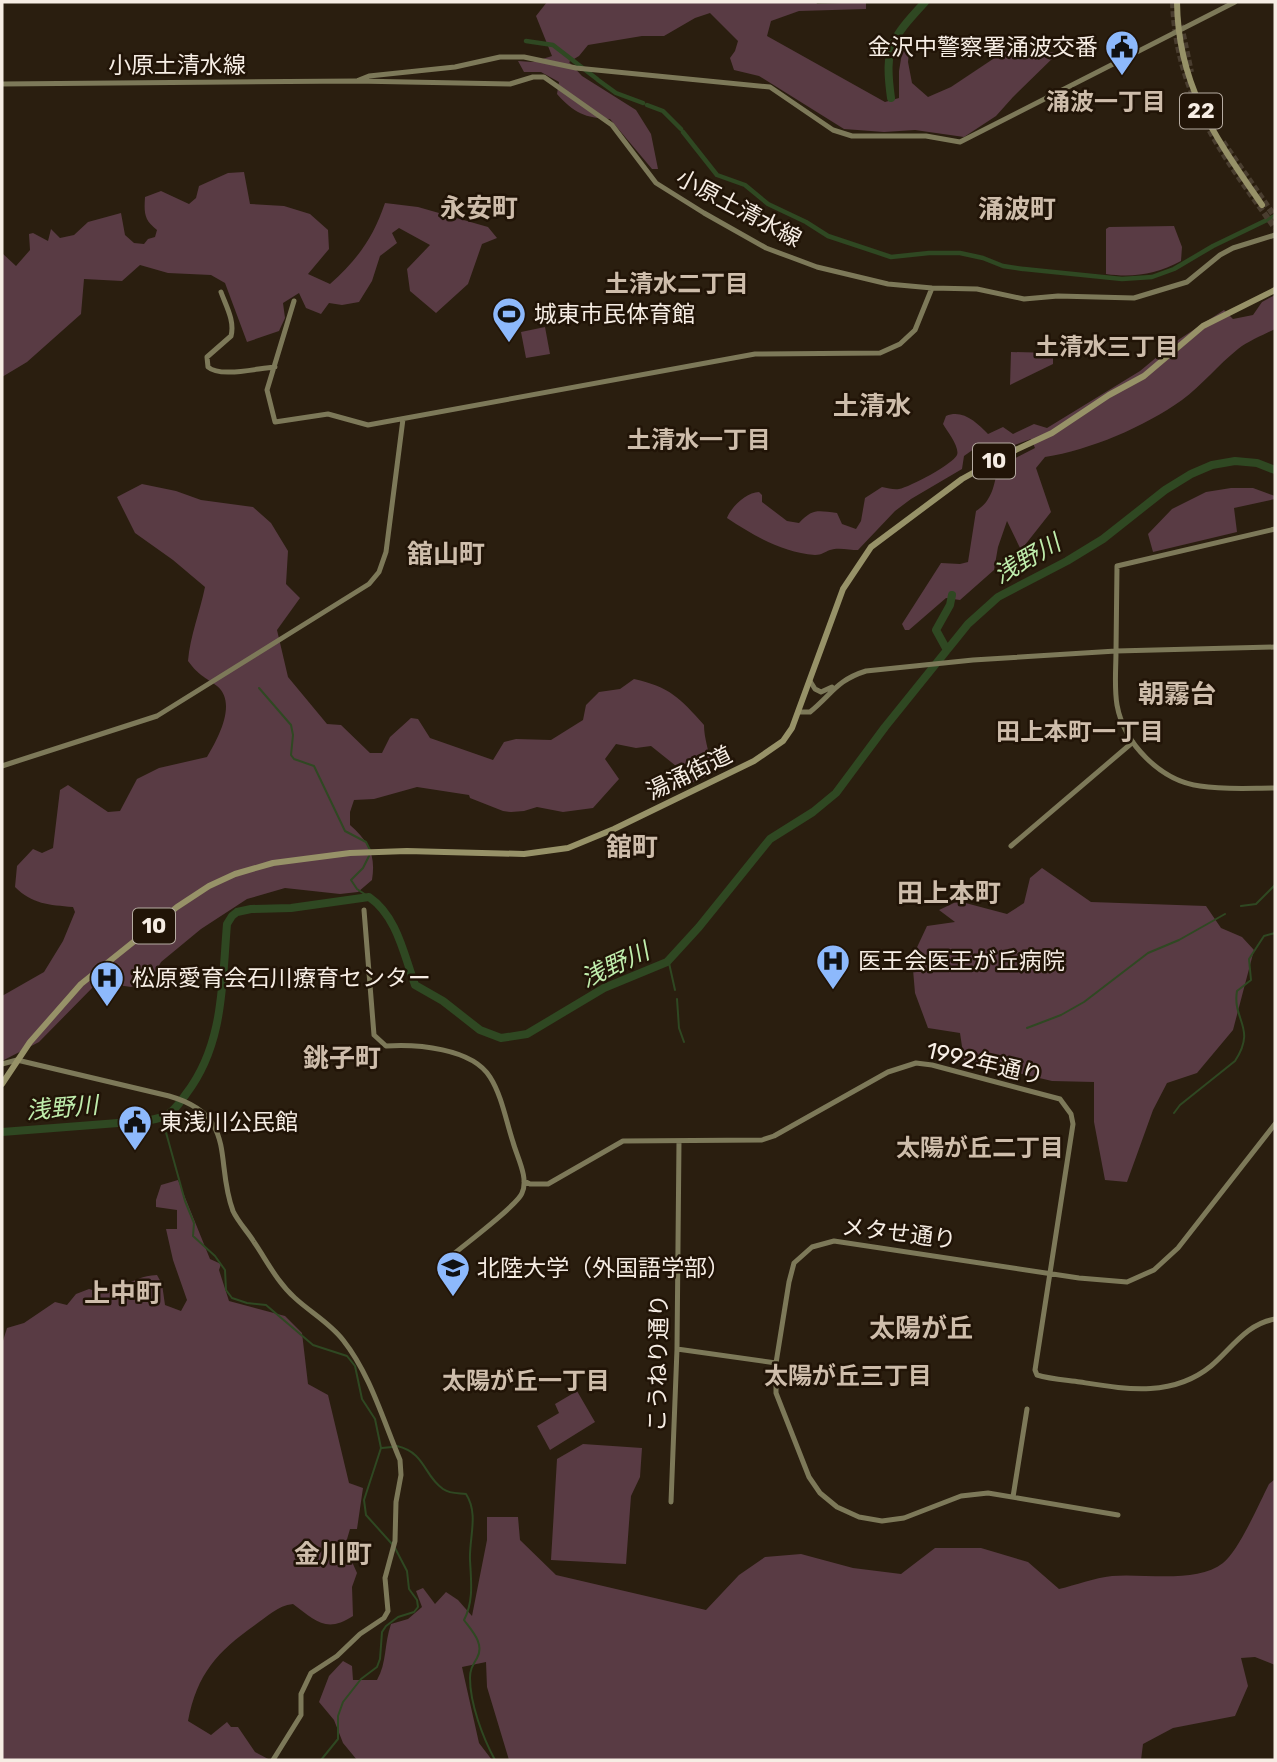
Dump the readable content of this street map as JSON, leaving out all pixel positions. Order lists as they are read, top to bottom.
{
  "streets": {
    "main road": ["22", "10", "湯涌街道"],
    "street": [
      "小原土清水線",
      "1992年通り",
      "メタせ通り",
      "こうねり通り"
    ]
  },
  "crossings": [
    ["1992年通り", "メタせ通り"],
    ["1992年通り", "こうねり通り"]
  ],
  "districts": [
    "涌波一丁目",
    "永安町",
    "涌波町",
    "土清水二丁目",
    "土清水三丁目",
    "土清水",
    "土清水一丁目",
    "舘山町",
    "朝霧台",
    "田上本町一丁目",
    "舘町",
    "田上本町",
    "銚子町",
    "太陽が丘二丁目",
    "上中町",
    "太陽が丘",
    "太陽が丘三丁目",
    "太陽が丘一丁目",
    "金川町"
  ],
  "water": ["浅野川"],
  "places": {
    "public building": ["金沢中警察署涌波交番", "東浅川公民館"],
    "sports": ["城東市民体育館"],
    "hospital": ["医王会医王が丘病院", "松原愛育会石川療育センター"],
    "school or university": ["北陸大学（外国語学部）"]
  }
}
